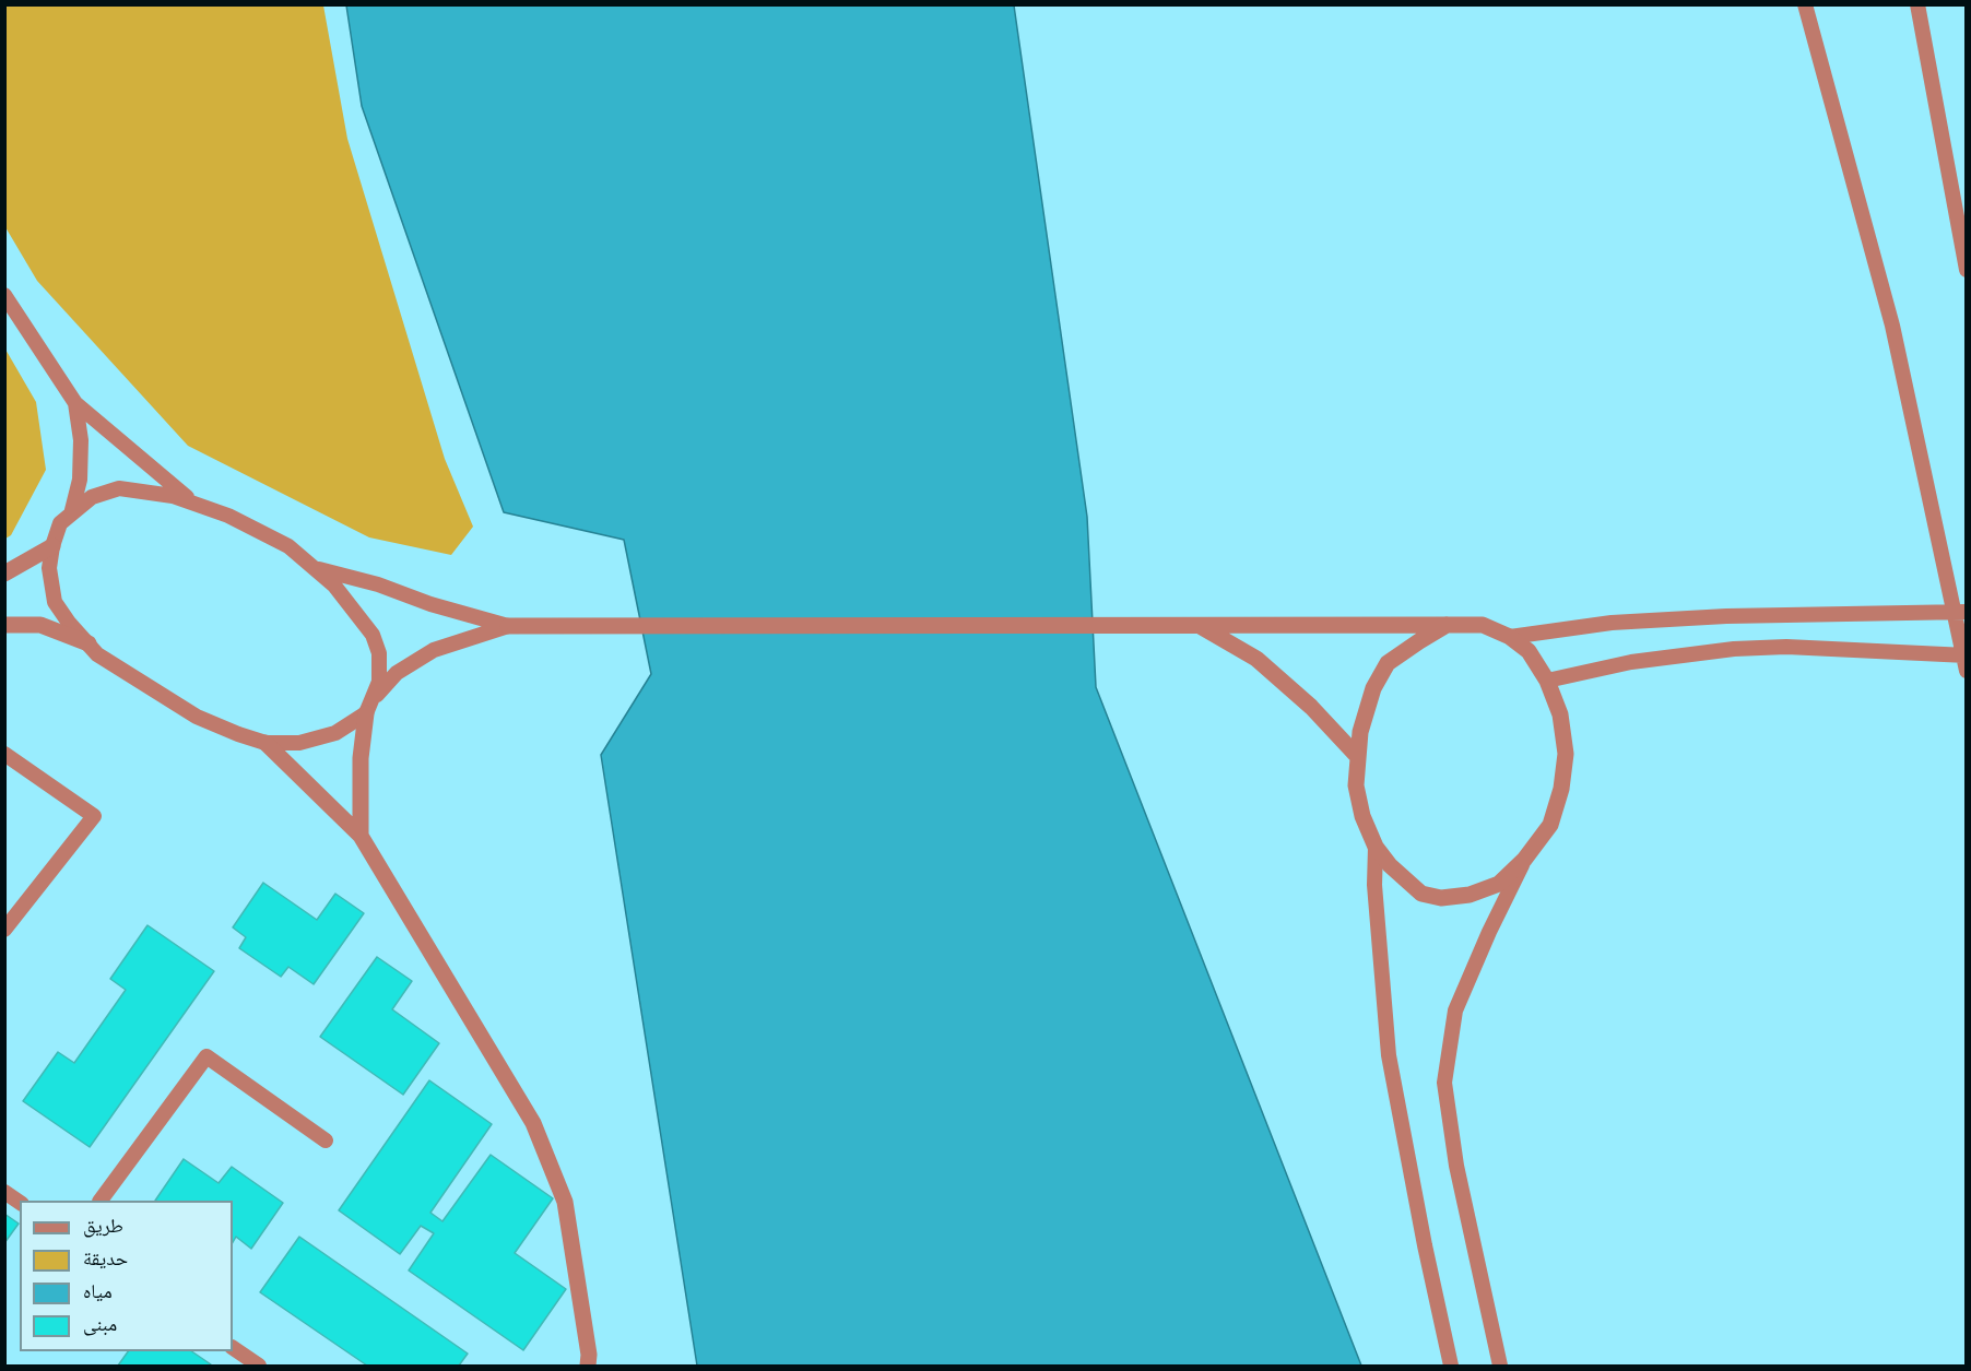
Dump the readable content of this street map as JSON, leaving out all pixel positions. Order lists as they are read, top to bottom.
{
  "legend": [
    "طريق",
    "حديقة",
    "مياه",
    "مبنى"
  ]
}
